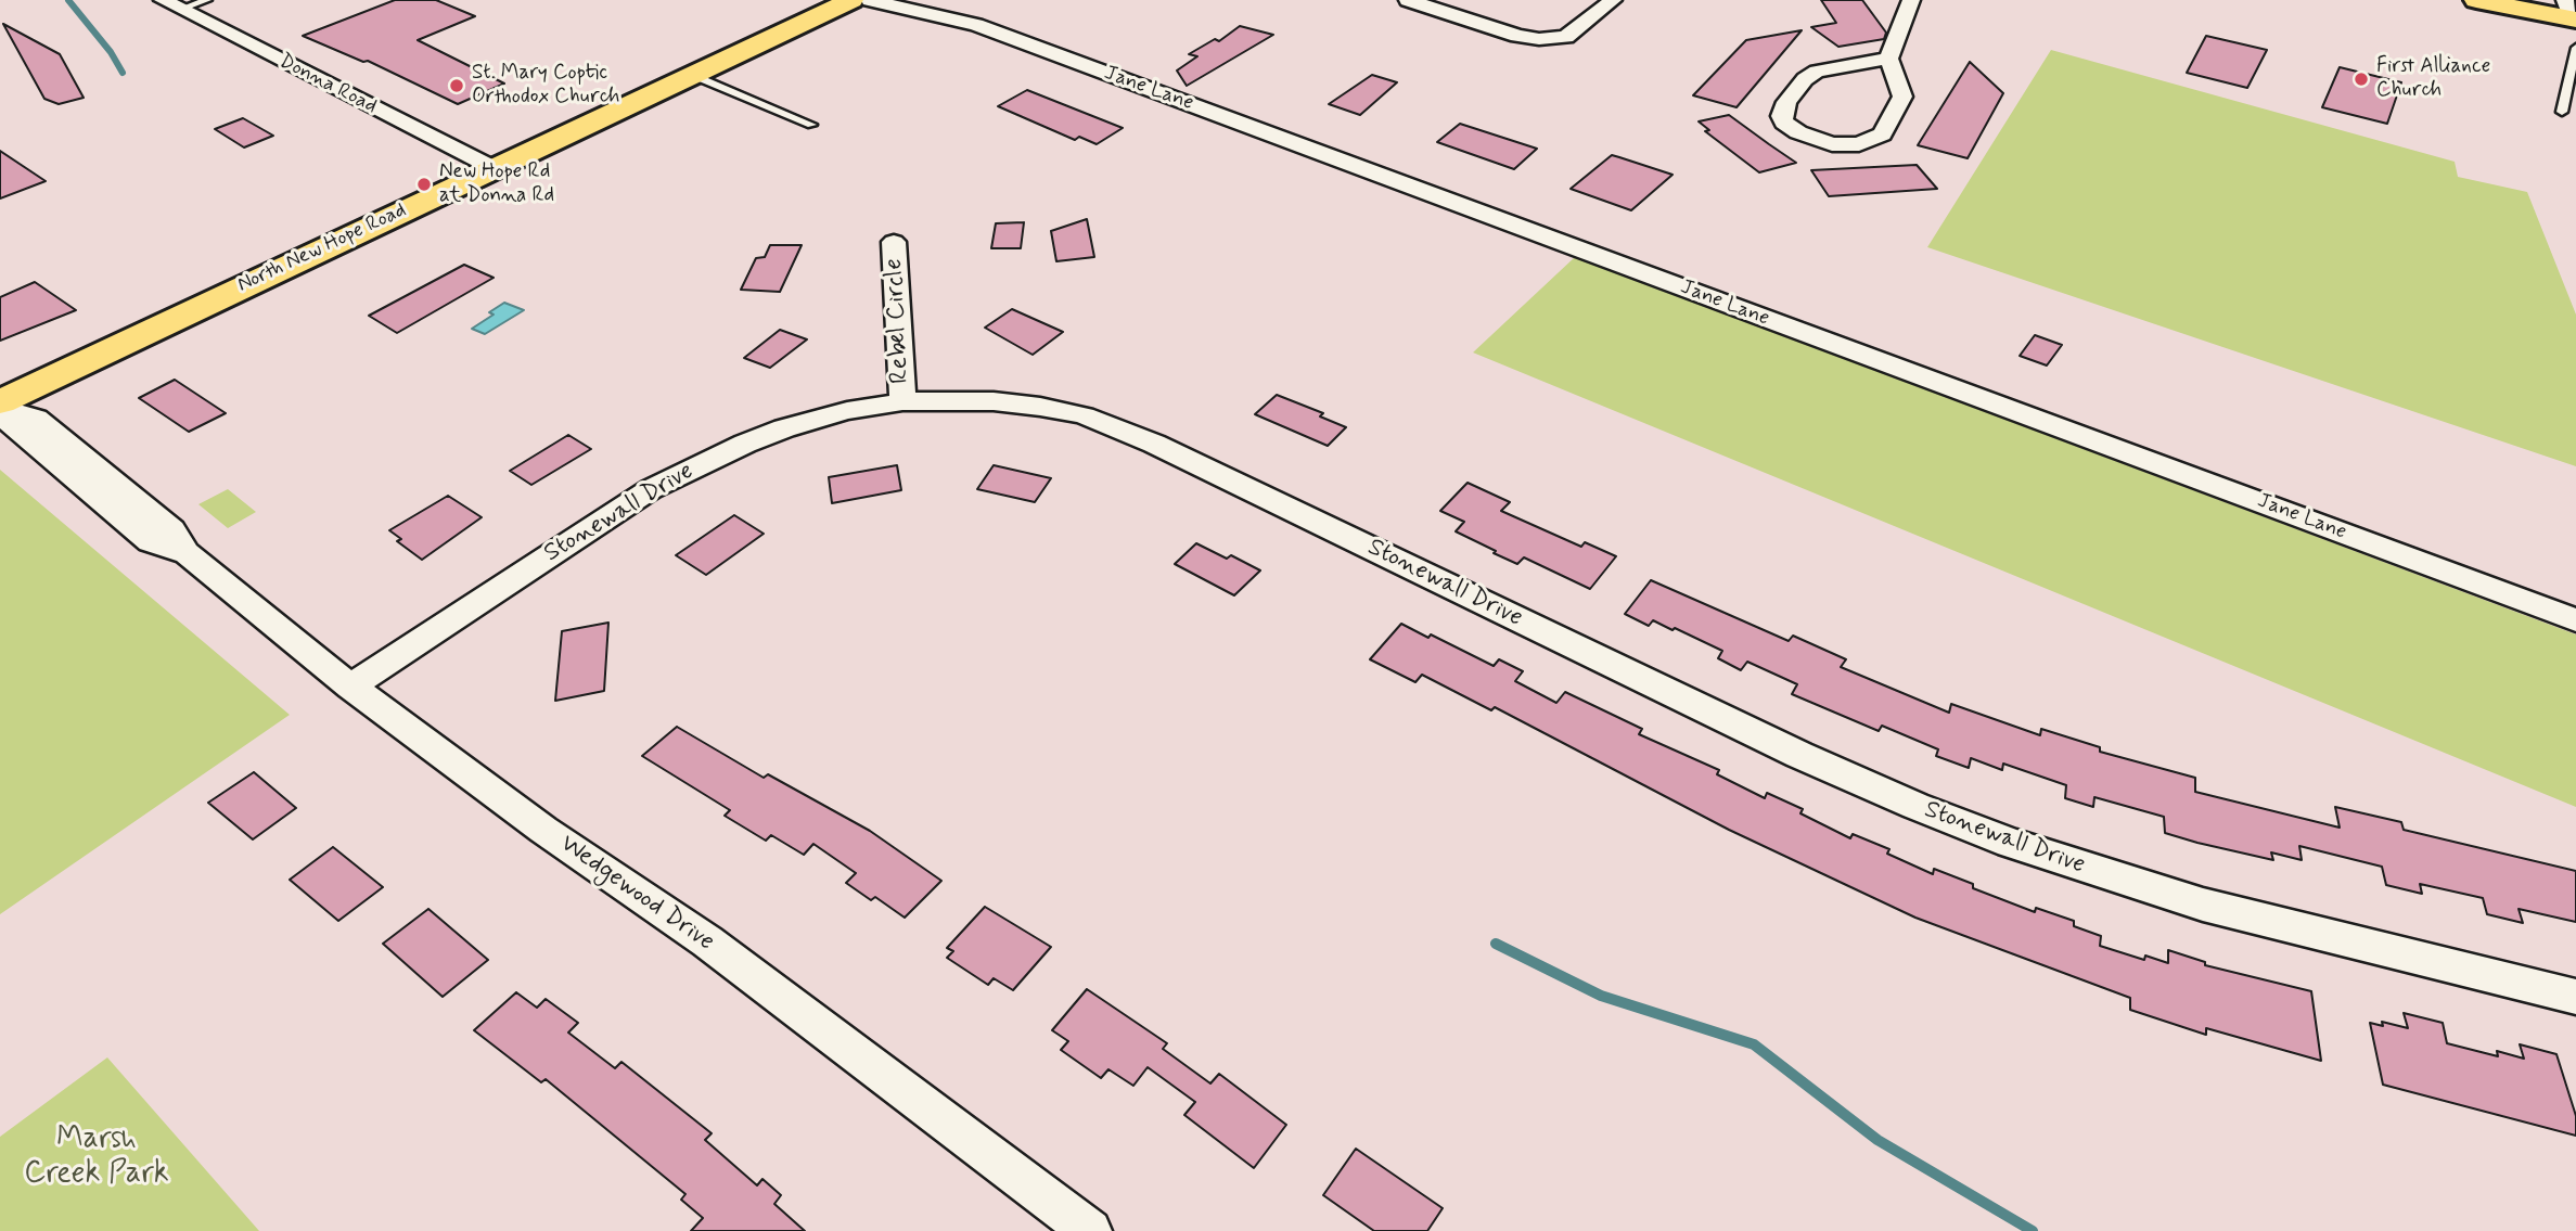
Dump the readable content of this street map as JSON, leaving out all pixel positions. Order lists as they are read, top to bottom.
{
  "streets": {
    "main road": ["North New Hope Road"],
    "street": [
      "Donna Road",
      "Jane Lane",
      "Rebel Circle",
      "Stonewall Drive",
      "Wedgewood Drive"
    ]
  },
  "crossings": [
    ["Donna Road", "North New Hope Road"],
    ["North New Hope Road", "Wedgewood Drive"],
    ["Rebel Circle", "Stonewall Drive"],
    ["Stonewall Drive", "Wedgewood Drive"]
  ],
  "parks": ["Marsh Creek Park"],
  "places": ["First Alliance Church", "St. Mary Coptic Orthodox Church", "New Hope Rd at Donna Rd"]
}
